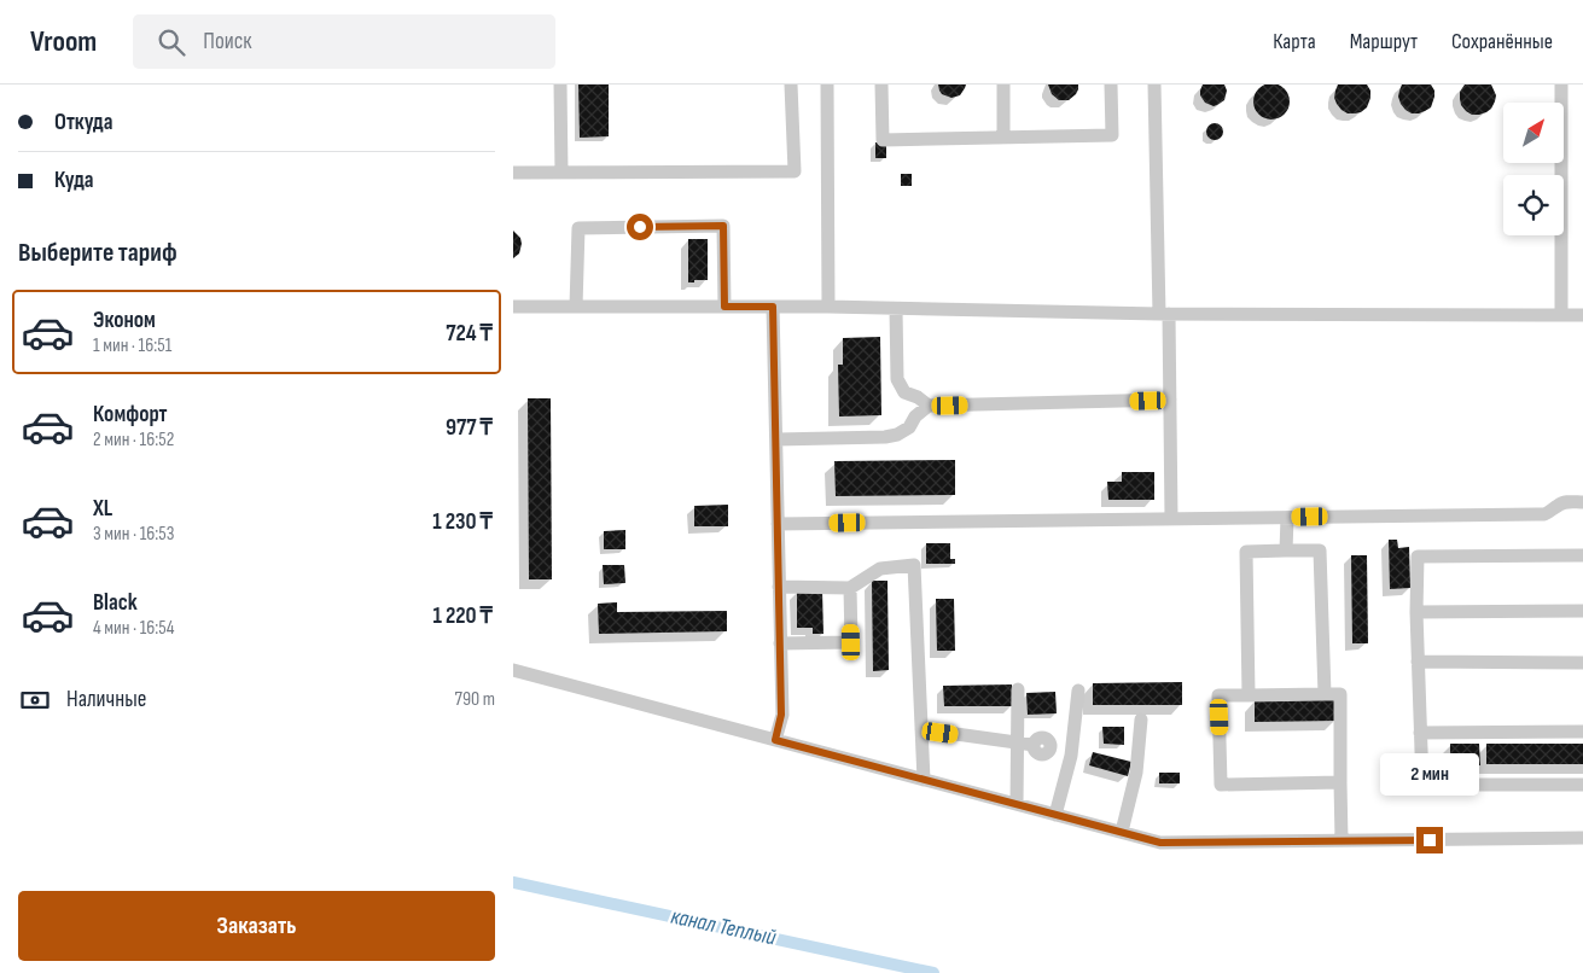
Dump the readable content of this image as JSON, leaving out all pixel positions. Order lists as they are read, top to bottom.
{
  "water": ["канал Теплый"],
  "north": "top right",
  "page": {
    "header": "Vroom",
    "search": "Поиск",
    "nav": ["Карта", "Маршрут", "Сохранённые"],
    "banner": ["Откуда", "Куда"],
    "heading": "Выберите тариф",
    "list": [
      {
        "name": "Эконом",
        "note": "1 мин · 16:51",
        "value": "724 ₸"
      },
      {
        "name": "Комфорт",
        "note": "2 мин · 16:52",
        "value": "977 ₸"
      },
      {
        "name": "XL",
        "note": "3 мин · 16:53",
        "value": "1 230 ₸"
      },
      {
        "name": "Black",
        "note": "4 мин · 16:54",
        "value": "1 220 ₸"
      }
    ],
    "pay": ["Наличные", "790 m"],
    "bubble": "2 мин",
    "buttons": "Заказать"
  }
}
